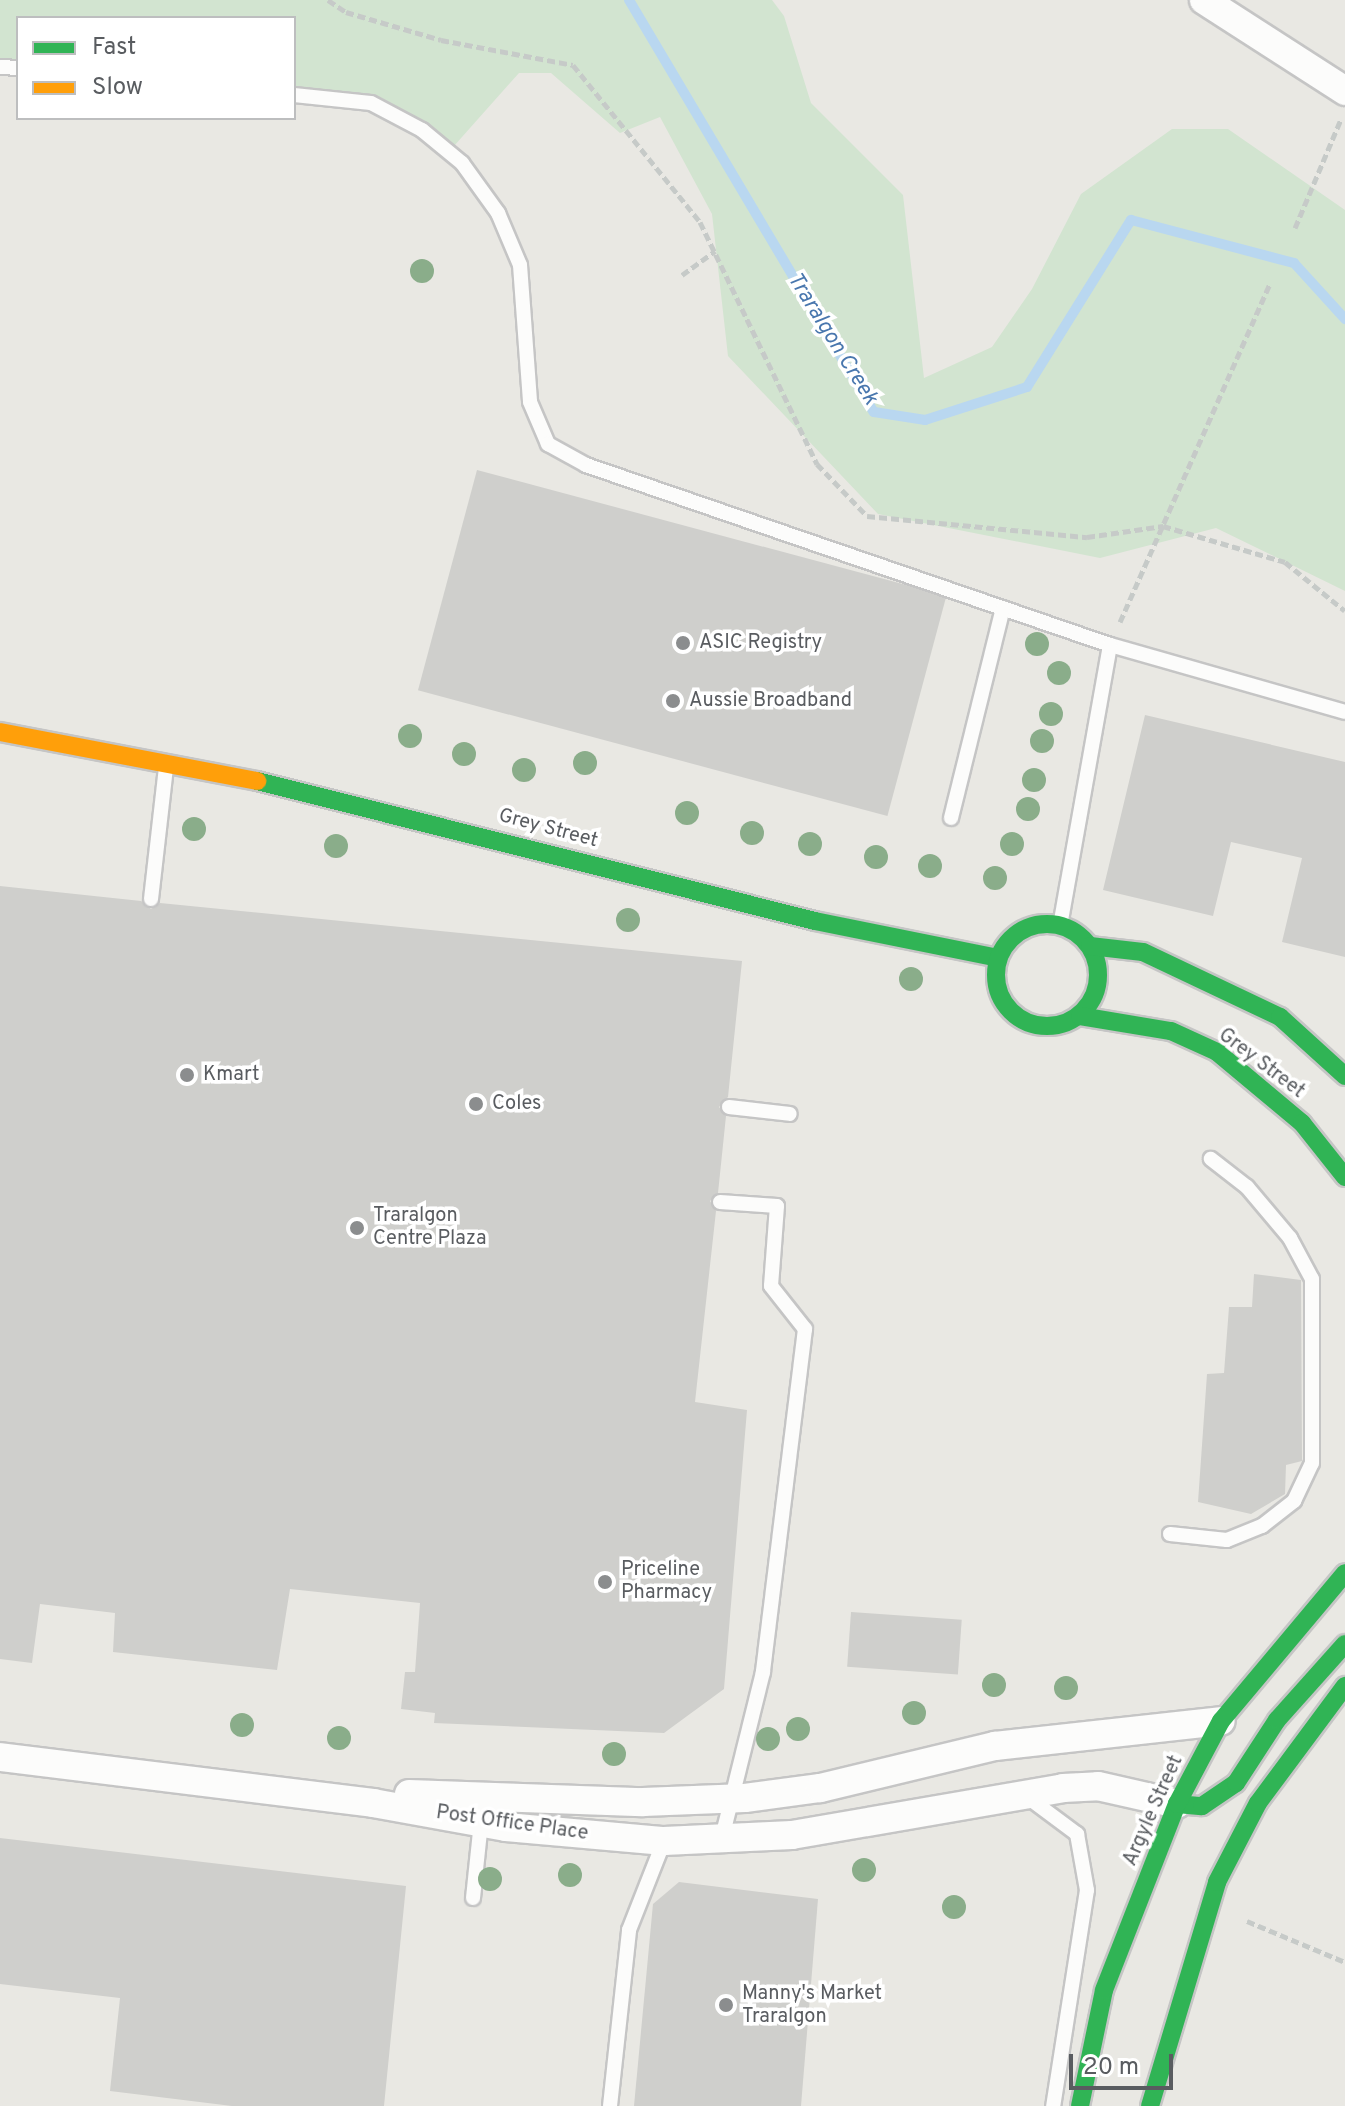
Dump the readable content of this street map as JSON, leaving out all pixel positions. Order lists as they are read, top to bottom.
{
  "streets": {
    "main road": ["Grey Street", "Argyle Street"],
    "street": ["Post Office Place"]
  },
  "crossings": [
    ["Argyle Street", "Post Office Place"]
  ],
  "water": ["Traralgon Creek"],
  "places": [
    "ASIC Registry",
    "Aussie Broadband",
    "Kmart",
    "Coles",
    "Traralgon Centre Plaza",
    "Priceline Pharmacy",
    "Manny's Market Traralgon"
  ],
  "legend": ["Fast", "Slow"],
  "scale_bar": "20 m"
}
